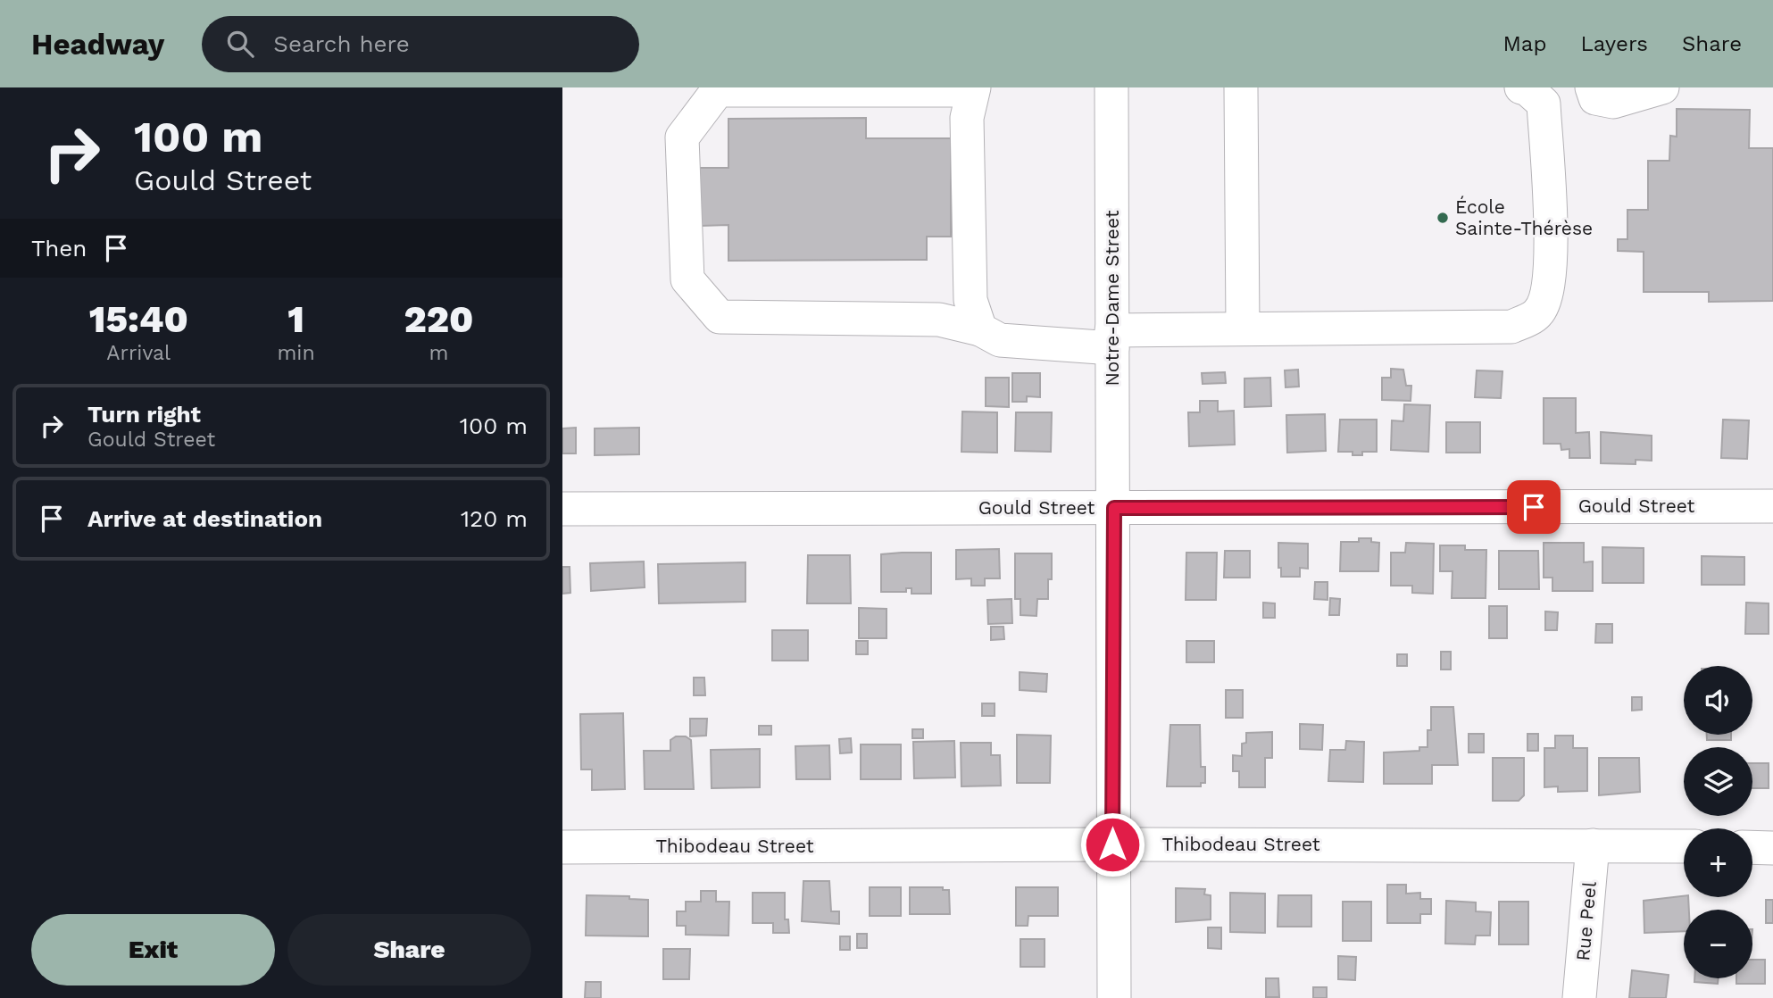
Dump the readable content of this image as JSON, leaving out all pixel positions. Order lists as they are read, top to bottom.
{
  "streets": {
    "street": [
      "Notre-Dame Street",
      "Gould Street",
      "Thibodeau Street",
      "Rue Peel"
    ]
  },
  "crossings": [
    ["Notre-Dame Street", "Gould Street"],
    ["Notre-Dame Street", "Thibodeau Street"],
    ["Thibodeau Street", "Rue Peel"]
  ],
  "places": ["École Sainte-Thérèse"],
  "page": {
    "header": "Headway",
    "search": "Search here",
    "nav": ["Map", "Layers", "Share"],
    "turn": ["100 m", "Gould Street"],
    "then": "Then",
    "eta": [
      "15:40",
      "Arrival",
      "1",
      "min",
      "220",
      "m"
    ],
    "list": [
      {
        "name": "Turn right",
        "note": "Gould Street",
        "value": "100 m"
      },
      {
        "name": "Arrive at destination",
        "value": "120 m"
      }
    ],
    "map_buttons": ["+", "−"],
    "buttons": ["Exit", "Share"]
  }
}
